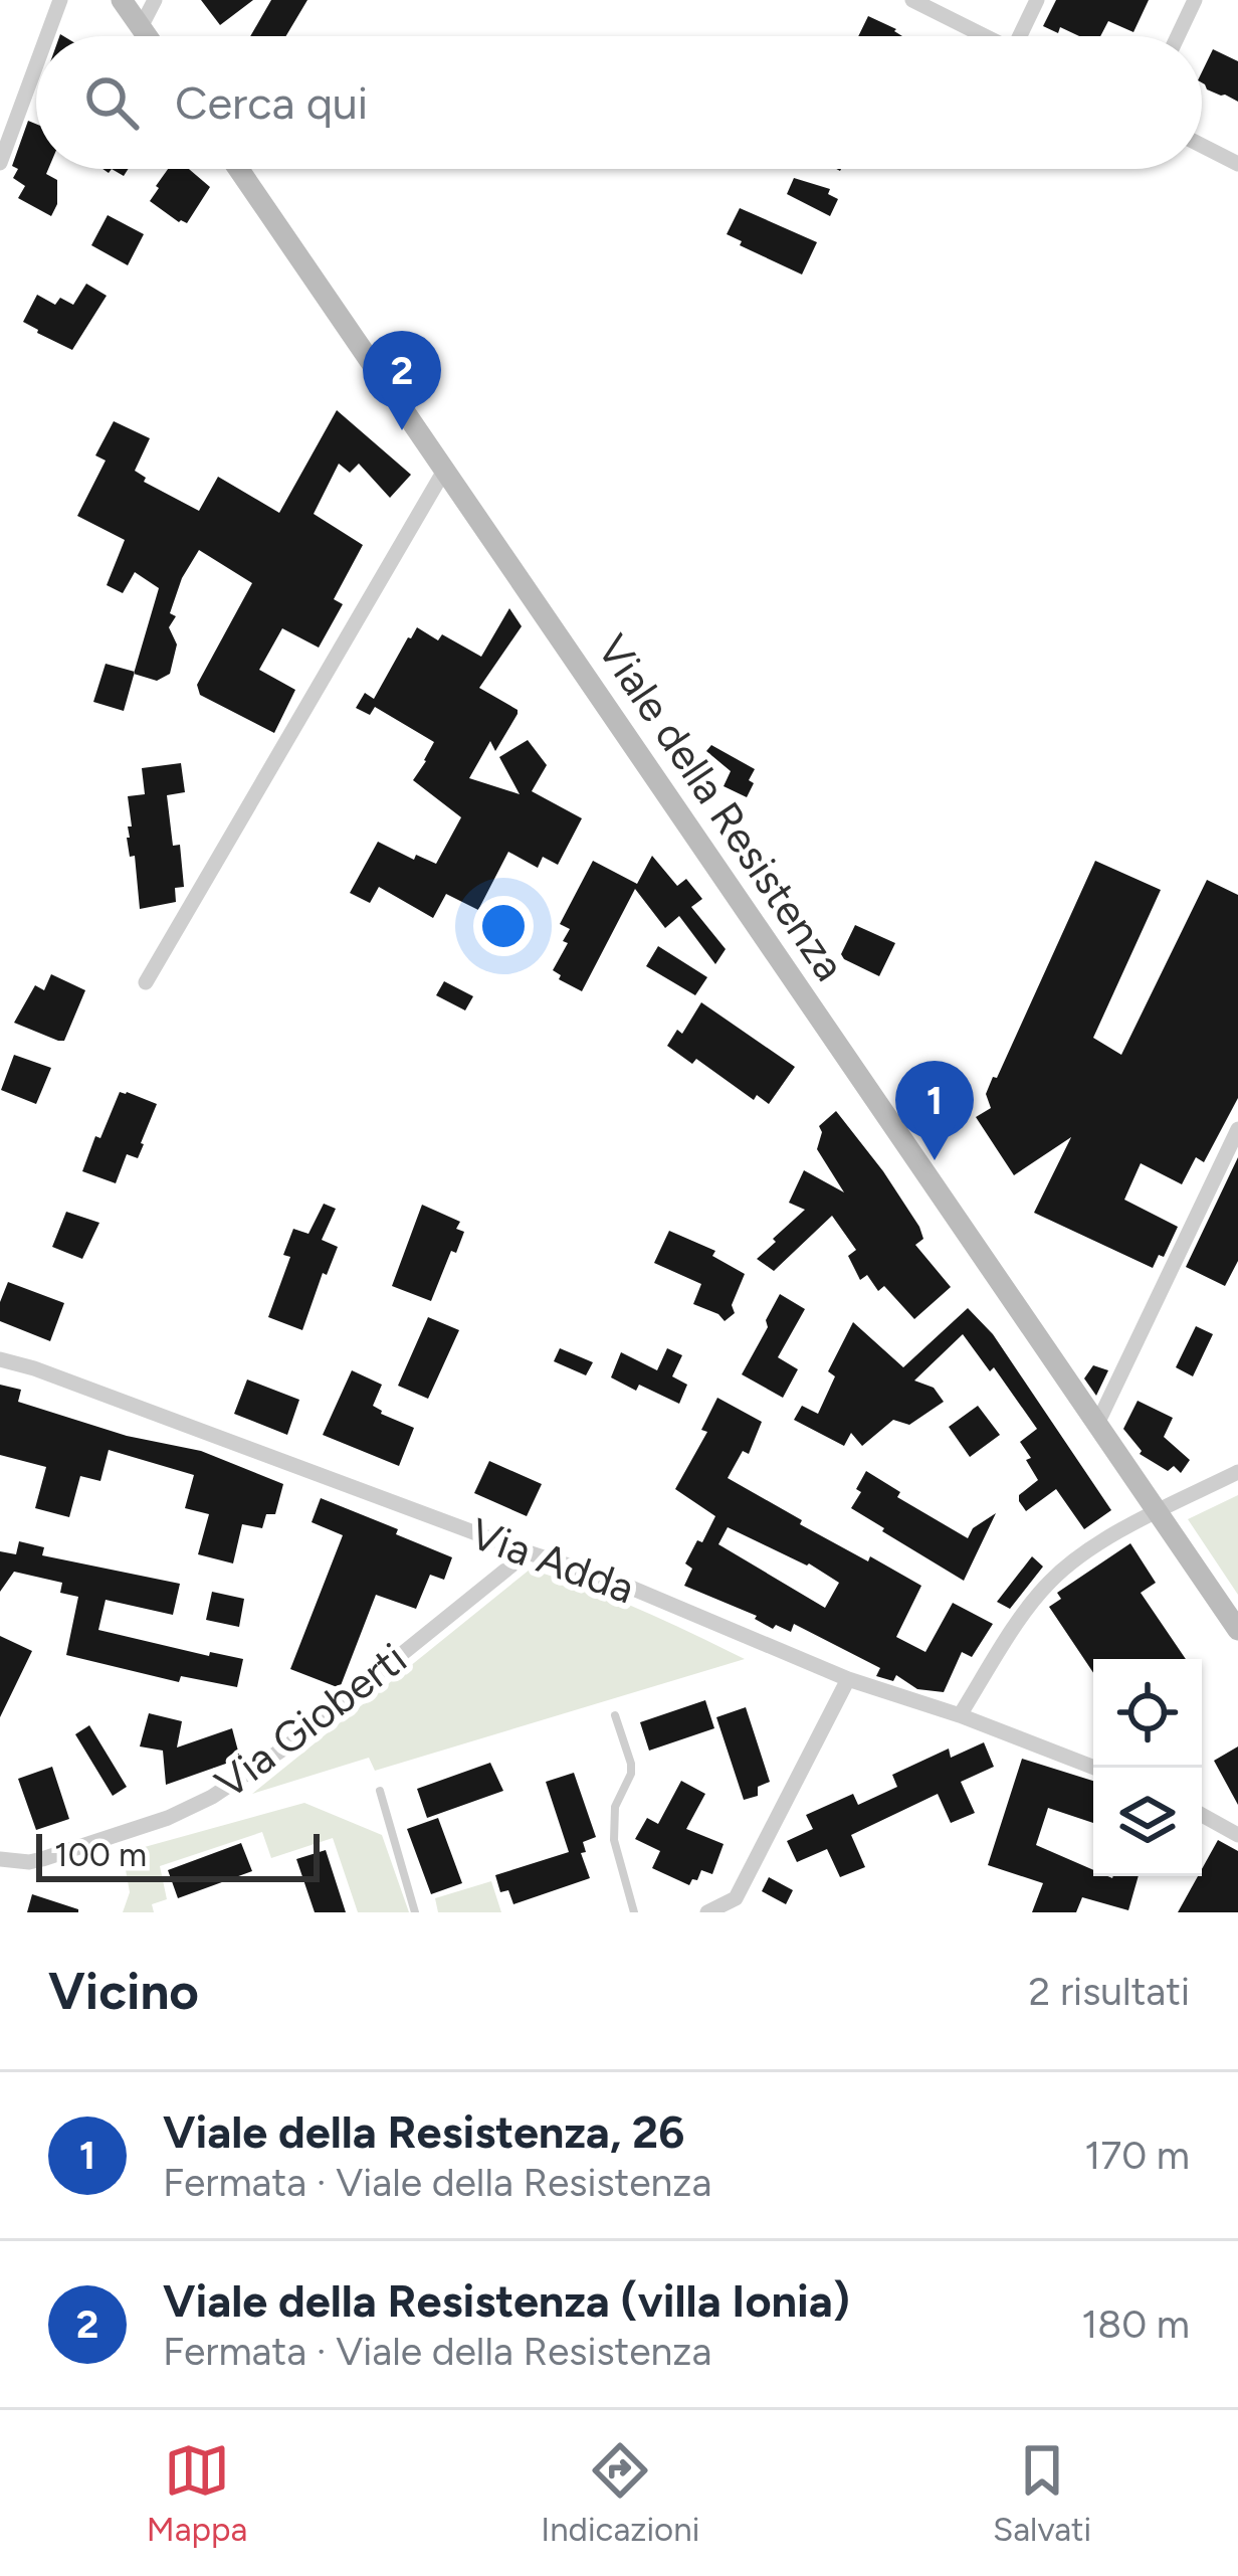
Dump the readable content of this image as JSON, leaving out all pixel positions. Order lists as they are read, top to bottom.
{
  "streets": {
    "main road": ["Viale della Resistenza"],
    "street": ["Via Adda", "Via Gioberti"]
  },
  "crossings": [
    ["Via Adda", "Via Gioberti"]
  ],
  "scale_bar": "100 m",
  "page": {
    "search": "Cerca qui",
    "pins": ["2", "1"],
    "scale": "100 m",
    "heading": ["Vicino", "2 risultati"],
    "list": [
      {
        "mark": "1",
        "name": "Viale della Resistenza, 26",
        "note": "Fermata · Viale della Resistenza",
        "value": "170 m"
      },
      {
        "mark": "2",
        "name": "Viale della Resistenza (villa Ionia)",
        "note": "Fermata · Viale della Resistenza",
        "value": "180 m"
      }
    ],
    "nav": ["Mappa", "Indicazioni", "Salvati"]
  }
}
